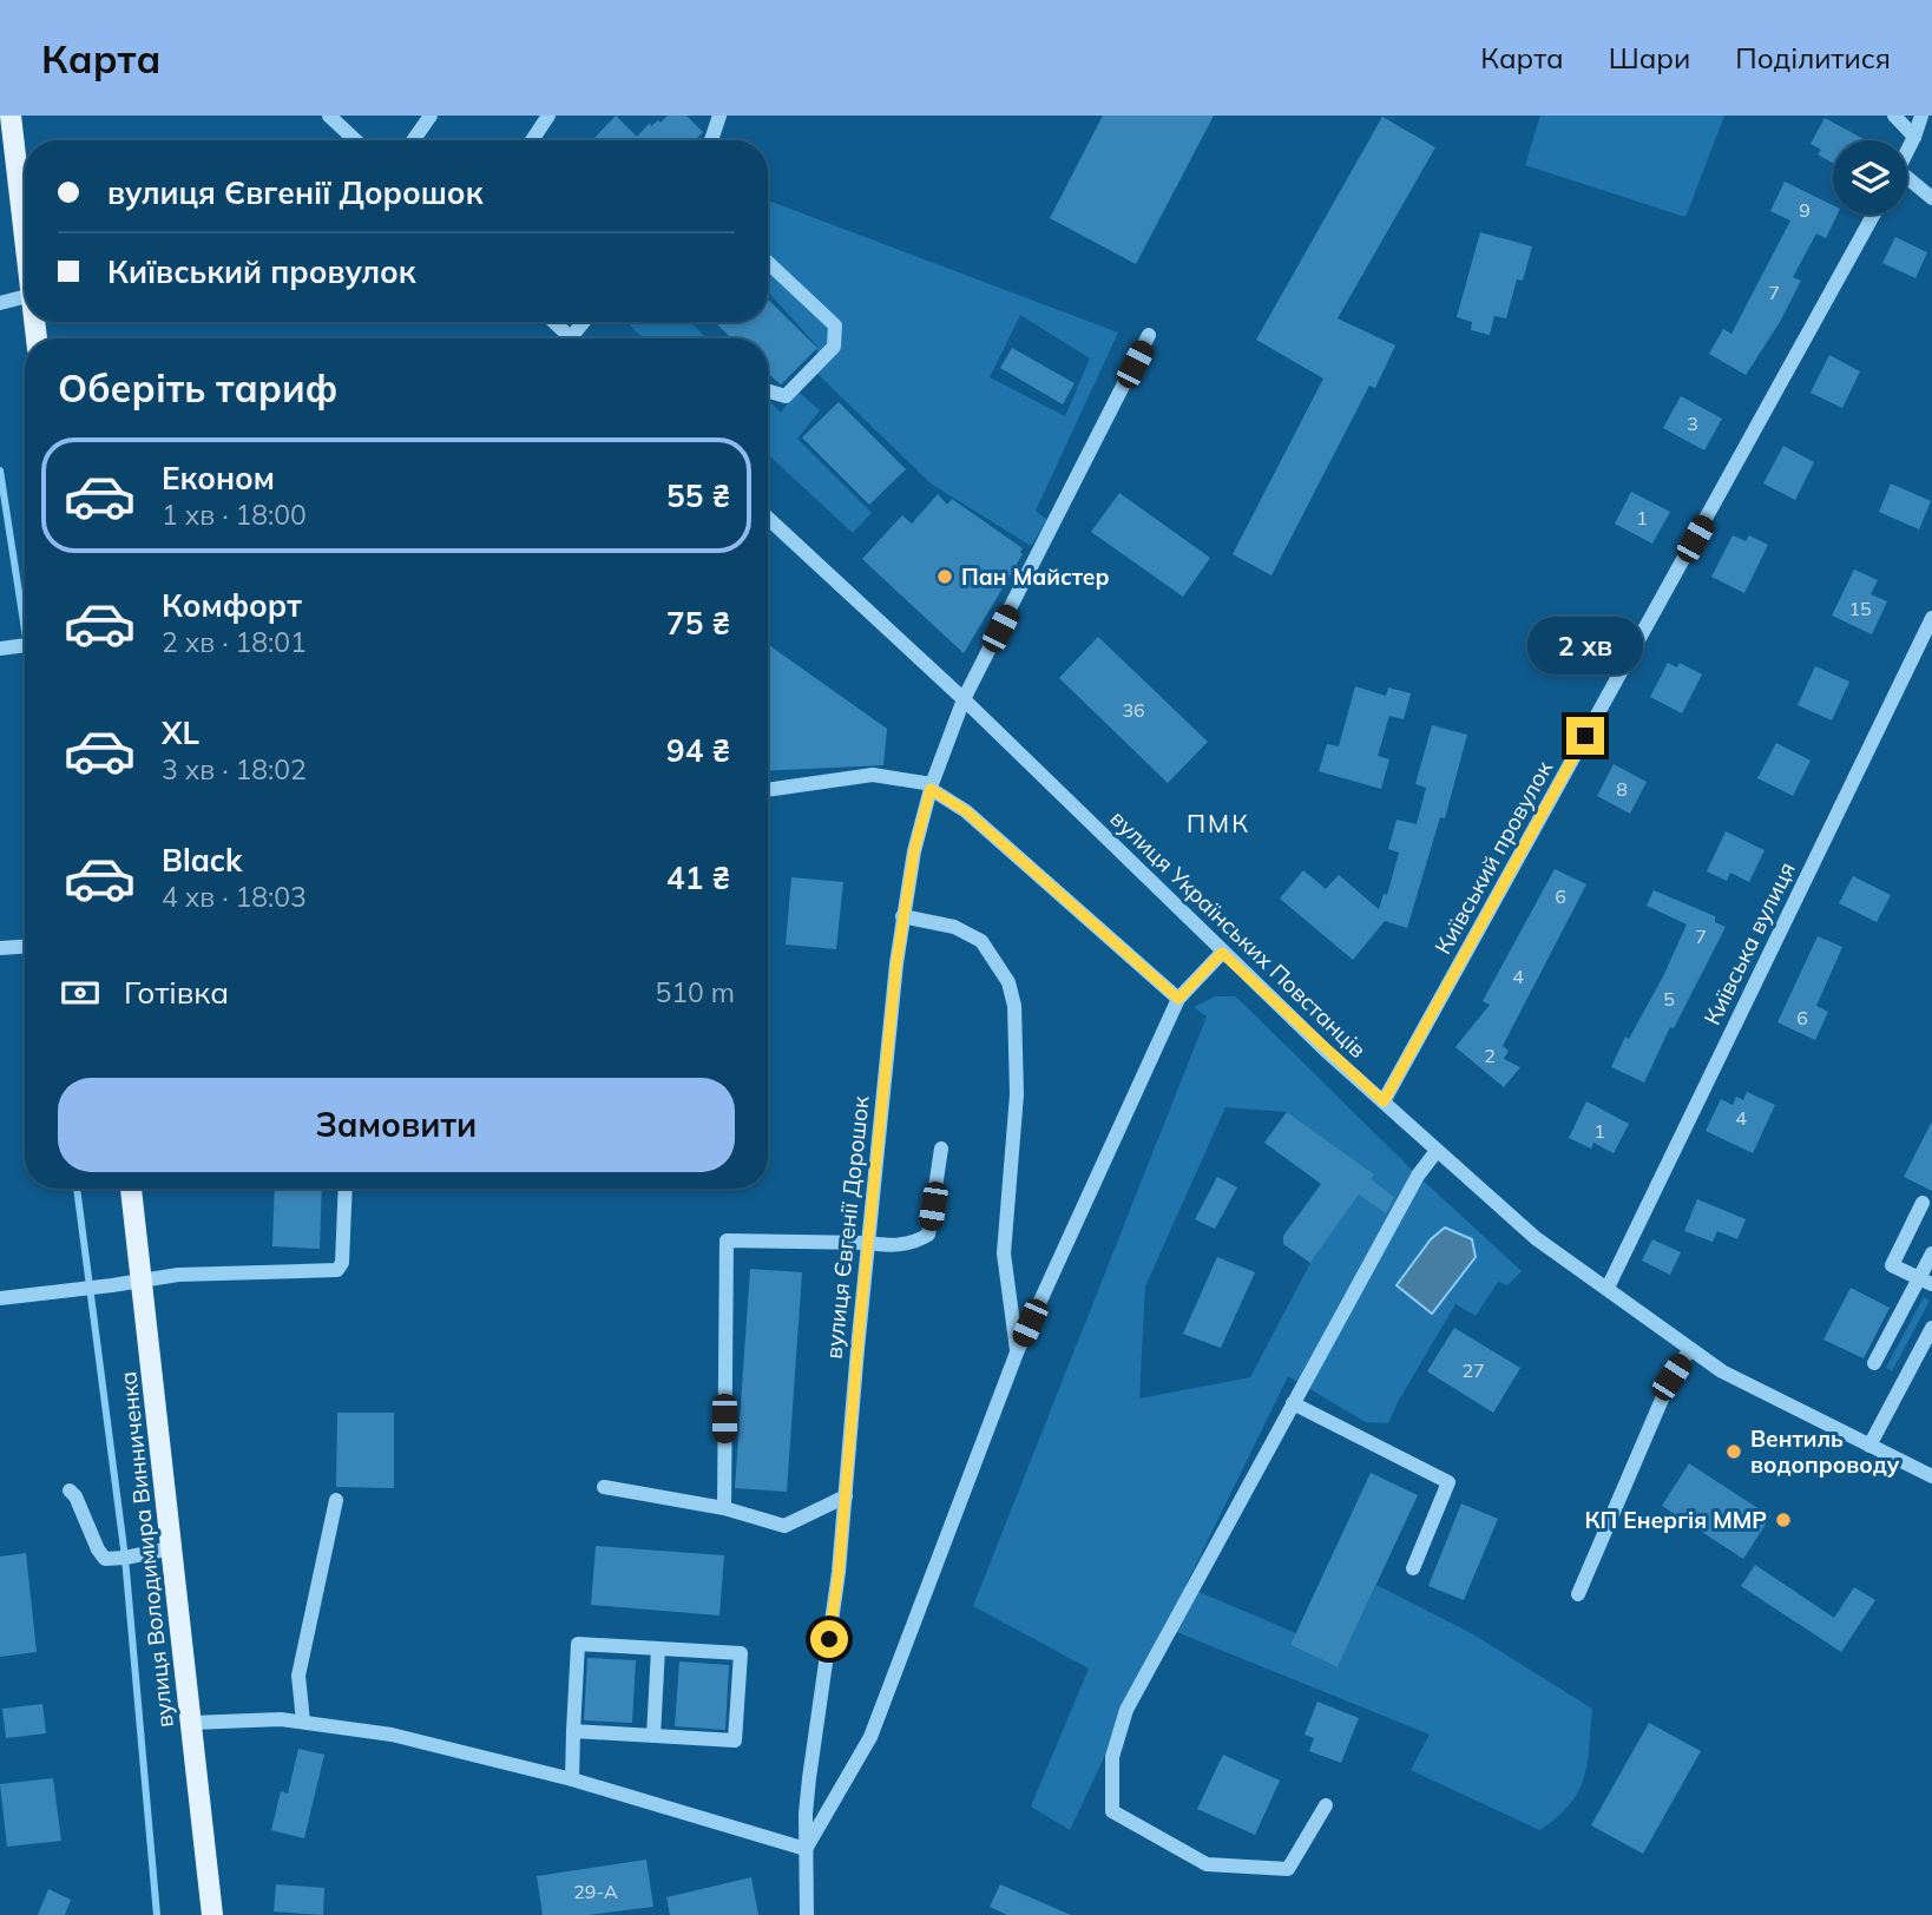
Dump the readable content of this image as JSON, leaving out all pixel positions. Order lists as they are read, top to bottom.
{
  "streets": {
    "main road": ["вулиця Володимира Винниченка"],
    "street": [
      "Київський провулок",
      "вулиця Українських Повстанців",
      "Київська вулиця",
      "вулиця Євгенії Дорошок"
    ]
  },
  "crossings": [
    ["Київський провулок", "вулиця Українських Повстанців"],
    ["вулиця Українських Повстанців", "Київська вулиця"],
    ["вулиця Українських Повстанців", "вулиця Євгенії Дорошок"]
  ],
  "districts": ["ПМК"],
  "places": ["Пан Майстер", "Вентиль водопроводу", "КП Енергія ММР"],
  "house_numbers": [
    "9",
    "7",
    "3",
    "1",
    "15",
    "36",
    "8",
    "6",
    "7",
    "4",
    "5",
    "6",
    "2",
    "4",
    "1",
    "27",
    "29-А"
  ],
  "page": {
    "header": "Карта",
    "nav": ["Карта", "Шари", "Поділитися"],
    "banner": ["вулиця Євгенії Дорошок", "Київський провулок"],
    "heading": "Оберіть тариф",
    "list": [
      {
        "name": "Економ",
        "note": "1 хв · 18:00",
        "value": "55 ₴"
      },
      {
        "name": "Комфорт",
        "note": "2 хв · 18:01",
        "value": "75 ₴"
      },
      {
        "name": "XL",
        "note": "3 хв · 18:02",
        "value": "94 ₴"
      },
      {
        "name": "Black",
        "note": "4 хв · 18:03",
        "value": "41 ₴"
      }
    ],
    "bubble": "2 хв",
    "pay": ["Готівка", "510 m"],
    "buttons": "Замовити"
  }
}
